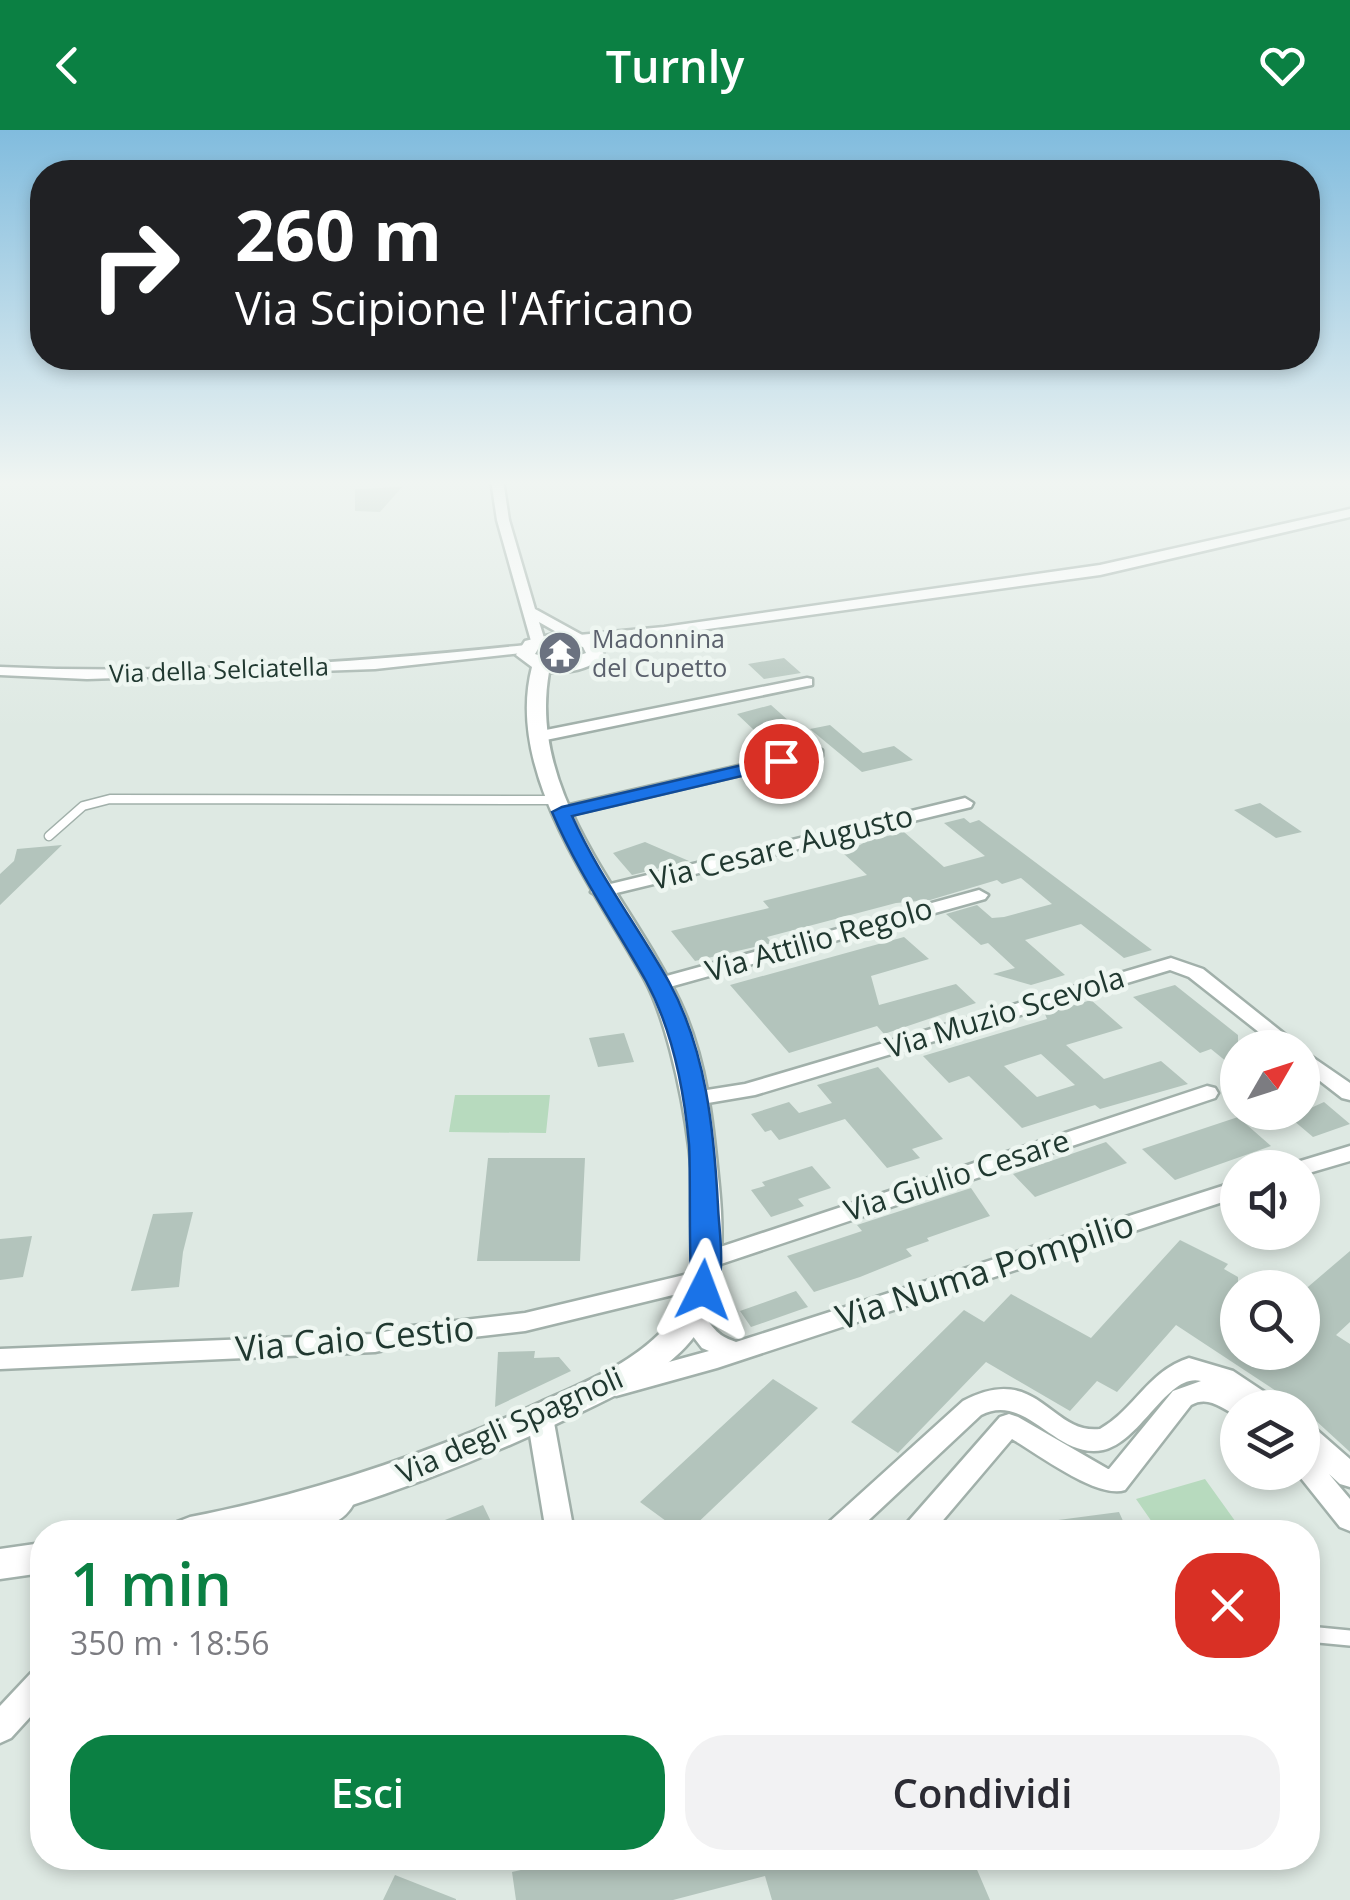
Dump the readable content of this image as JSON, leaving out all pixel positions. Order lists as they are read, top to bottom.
{
  "streets": {
    "street": [
      "Via della Selciatella",
      "Via Cesare Augusto",
      "Via Attilio Regolo",
      "Via Muzio Scevola",
      "Via Giulio Cesare",
      "Via Numa Pompilio",
      "Via Caio Cestio",
      "Via degli Spagnoli"
    ]
  },
  "crossings": [
    ["Via della Selciatella", "Via degli Spagnoli"],
    ["Via Cesare Augusto", "Via degli Spagnoli"],
    ["Via Attilio Regolo", "Via degli Spagnoli"],
    ["Via Muzio Scevola", "Via degli Spagnoli"],
    ["Via Giulio Cesare", "Via Caio Cestio"],
    ["Via Giulio Cesare", "Via degli Spagnoli"],
    ["Via Numa Pompilio", "Via degli Spagnoli"],
    ["Via Caio Cestio", "Via degli Spagnoli"]
  ],
  "places": {
    "temple": ["Madonnina del Cupetto"]
  },
  "north": "top right",
  "page": {
    "header": "Turnly",
    "turn": ["260 m", "Via Scipione l'Africano"],
    "heading": ["1 min", "350 m · 18:56"],
    "buttons": ["Esci", "Condividi"]
  }
}
